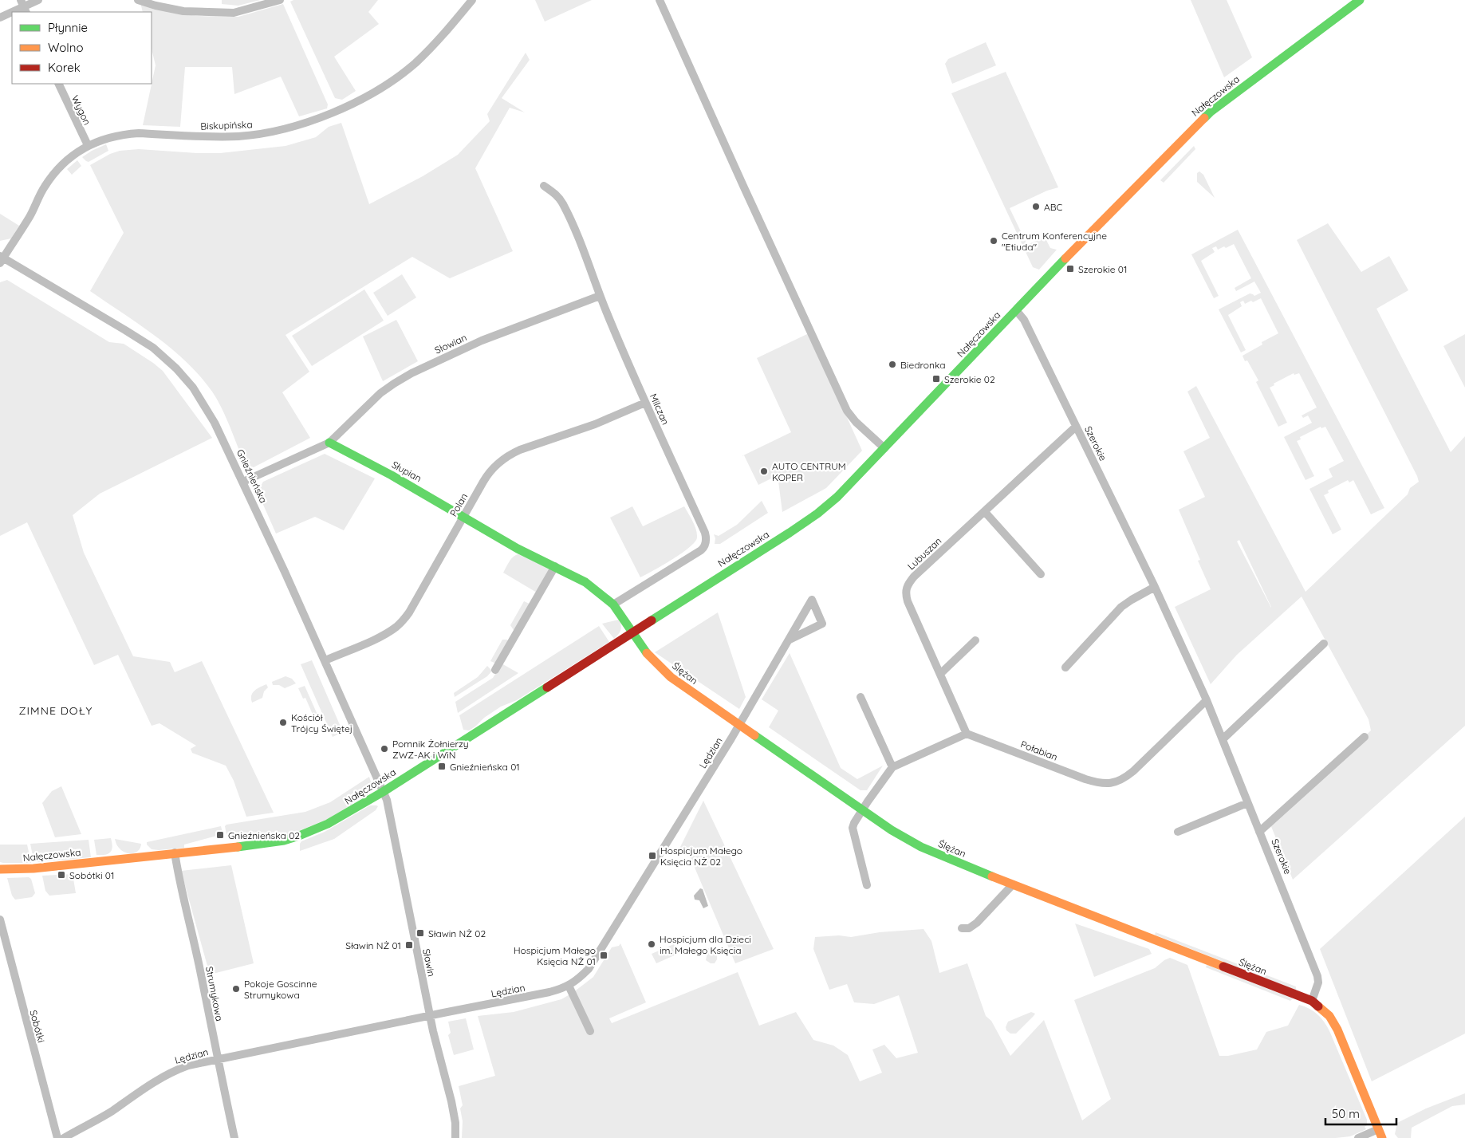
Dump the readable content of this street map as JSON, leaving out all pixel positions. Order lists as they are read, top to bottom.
{
  "streets": {
    "main road": ["Nałęczowska", "Słupian", "Ślężan"],
    "street": [
      "Wygon",
      "Biskupińska",
      "Słowian",
      "Milczan",
      "Szerokie",
      "Gnieźnieńska",
      "Polan",
      "Lubuszan",
      "Połabian",
      "Lędzian",
      "Sławin",
      "Strumykowa",
      "Sobótki"
    ]
  },
  "crossings": [
    ["Nałęczowska", "Szerokie"],
    ["Nałęczowska", "Słupian"],
    ["Nałęczowska", "Gnieźnieńska"],
    ["Nałęczowska", "Ślężan"],
    ["Nałęczowska", "Sławin"],
    ["Nałęczowska", "Strumykowa"],
    ["Wygon", "Biskupińska"],
    ["Biskupińska", "Gnieźnieńska"],
    ["Słowian", "Milczan"],
    ["Słowian", "Słupian"],
    ["Milczan", "Słupian"],
    ["Milczan", "Polan"],
    ["Szerokie", "Lubuszan"],
    ["Szerokie", "Ślężan"],
    ["Szerokie", "Połabian"],
    ["Słupian", "Polan"],
    ["Słupian", "Ślężan"],
    ["Gnieźnieńska", "Polan"],
    ["Gnieźnieńska", "Sławin"],
    ["Lubuszan", "Połabian"],
    ["Ślężan", "Lędzian"],
    ["Lędzian", "Sławin"],
    ["Lędzian", "Strumykowa"]
  ],
  "districts": ["ZIMNE DOŁY"],
  "places": {
    "other": [
      "ABC",
      "Centrum Konferencyjne \"Etiuda\"",
      "Biedronka",
      "AUTO CENTRUM KOPER",
      "Kościół Trójcy Świętej",
      "Pomnik Żołnierzy ZWZ-AK i WiN",
      "Hospicjum dla Dzieci im. Małego Księcia",
      "Pokoje Goscinne Strumykowa"
    ],
    "transit": [
      "Szerokie 01",
      "Szerokie 02",
      "Gnieźnieńska 01",
      "Gnieźnieńska 02",
      "Hospicjum Małego Księcia NŻ 02",
      "Sobótki 01",
      "Sławin NŻ 02",
      "Sławin NŻ 01",
      "Hospicjum Małego Księcia NŻ 01"
    ]
  },
  "legend": ["Płynnie", "Wolno", "Korek"],
  "scale_bar": "50 m"
}
